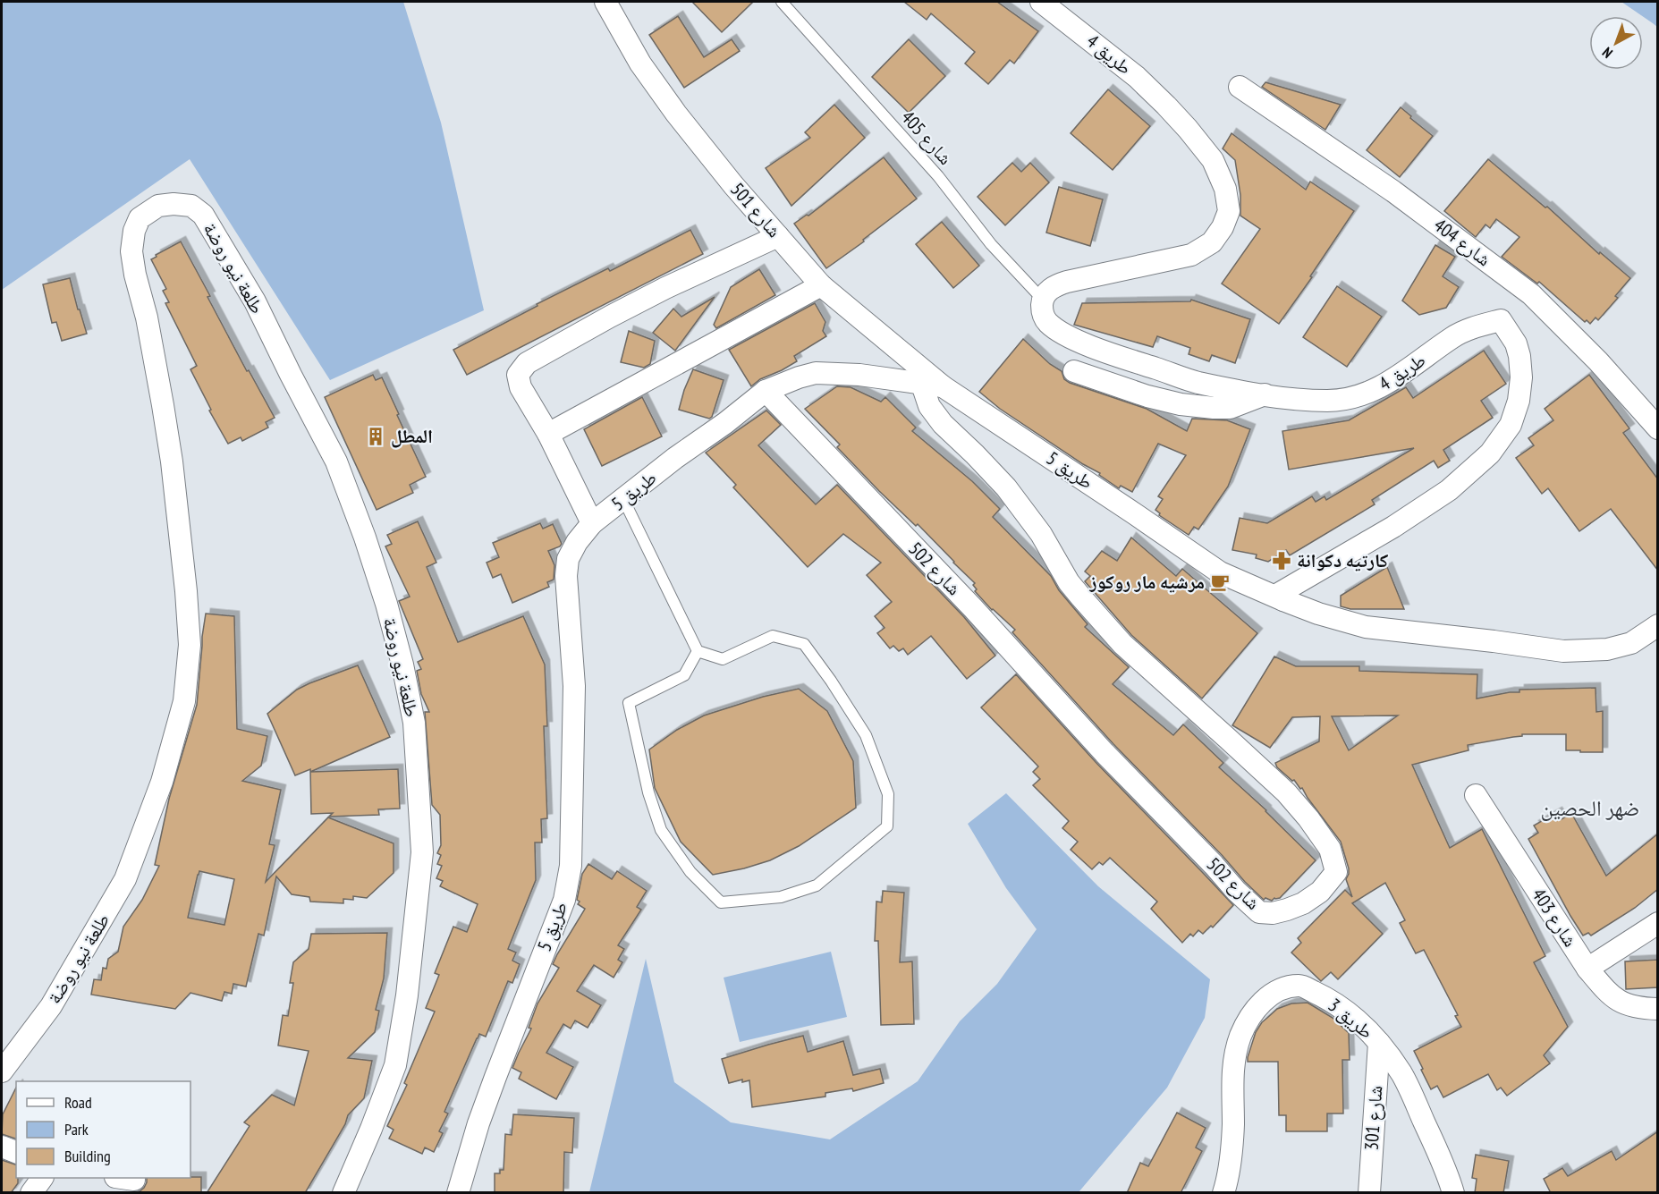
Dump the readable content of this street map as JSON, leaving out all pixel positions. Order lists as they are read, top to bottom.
{
  "streets": {
    "street": [
      "طريق 4",
      "شارع 501",
      "شارع 404",
      "طلعة نيو روضة",
      "طريق 5",
      "شارع 502",
      "شارع 403",
      "طريق 3",
      "شارع 301"
    ],
    "lane": ["شارع 405"]
  },
  "crossings": [
    ["طريق 4", "شارع 405"],
    ["طريق 4", "طريق 5"],
    ["شارع 501", "طريق 5"],
    ["شارع 501", "شارع 502"],
    ["طريق 5", "شارع 502"],
    ["طريق 3", "شارع 301"]
  ],
  "districts": ["ضهر الحصين"],
  "places": {
    "building": ["المطل"],
    "pharmacy": ["كارتيه دكوانة"],
    "cafe": ["مرشيه مار روكوز"]
  },
  "legend": ["Road", "Park", "Building"],
  "north": "bottom left"
}
